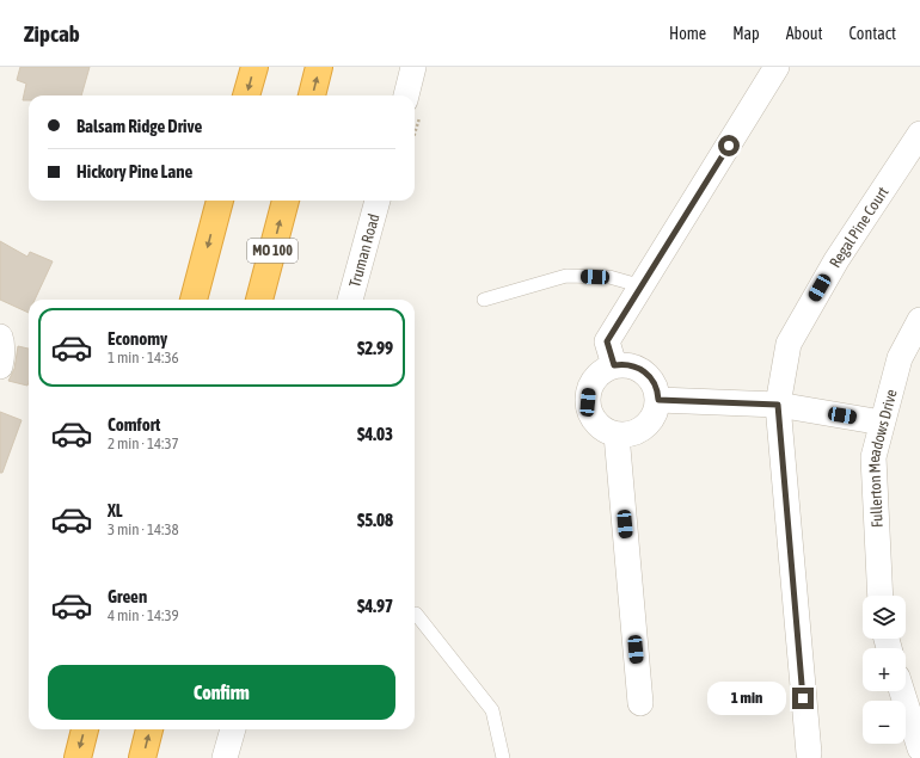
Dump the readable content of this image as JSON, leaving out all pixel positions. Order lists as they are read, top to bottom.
{
  "streets": {
    "highway": ["MO 100"],
    "street": ["Regal Pine Court", "Truman Road", "Fullerton Meadows Drive"]
  },
  "page": {
    "header": "Zipcab",
    "nav": [
      "Home",
      "Map",
      "About",
      "Contact"
    ],
    "banner": ["Balsam Ridge Drive", "Hickory Pine Lane"],
    "list": [
      {
        "name": "Economy",
        "note": "1 min · 14:36",
        "value": "$2.99"
      },
      {
        "name": "Comfort",
        "note": "2 min · 14:37",
        "value": "$4.03"
      },
      {
        "name": "XL",
        "note": "3 min · 14:38",
        "value": "$5.08"
      },
      {
        "name": "Green",
        "note": "4 min · 14:39",
        "value": "$4.97"
      }
    ],
    "map_buttons": ["+", "−"],
    "buttons": "Confirm",
    "bubble": "1 min"
  }
}
